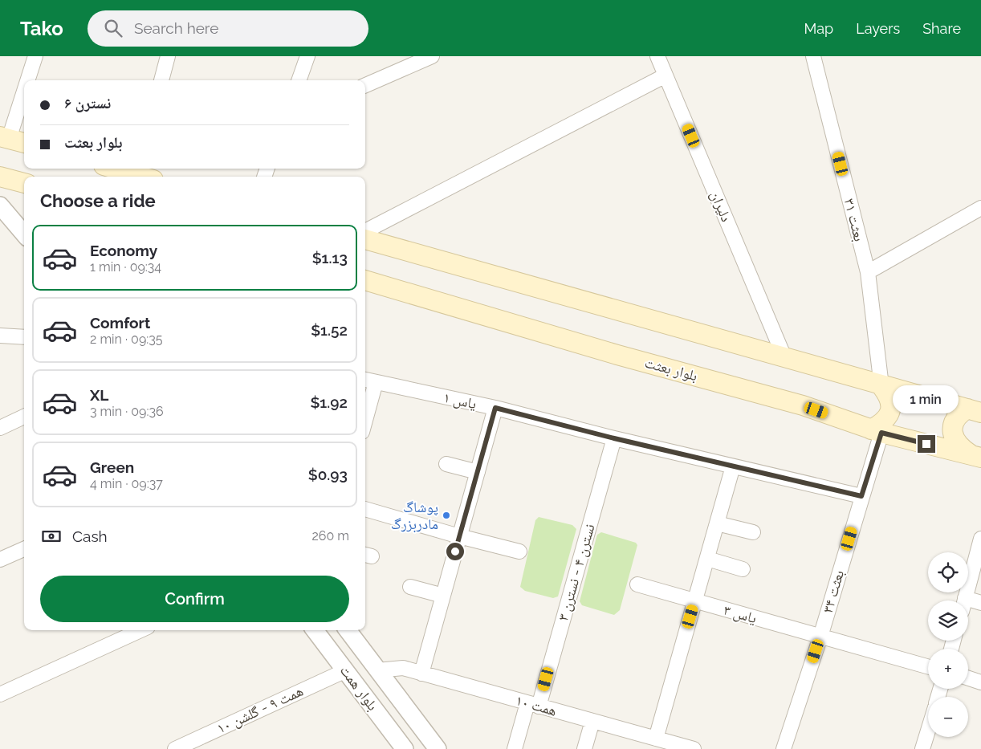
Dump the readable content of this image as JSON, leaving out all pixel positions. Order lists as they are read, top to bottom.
{
  "streets": {
    "main road": ["بلوار بعثت"],
    "street": [
      "دلیران",
      "بعثت ۳۱",
      "یاس ۱",
      "نسترن ۴ - نسترن ۳",
      "بعثت ۳۴",
      "یاس ۳",
      "بلوار همت",
      "همت ۱۰",
      "همت ۹ - گلشن ۱۰"
    ]
  },
  "crossings": [
    ["بلوار بعثت", "بعثت ۳۴"],
    ["یاس ۱", "نسترن ۴ - نسترن ۳"],
    ["یاس ۱", "بعثت ۳۴"],
    ["نسترن ۴ - نسترن ۳", "همت ۱۰"],
    ["بعثت ۳۴", "یاس ۳"],
    ["بلوار همت", "همت ۱۰"],
    ["بلوار همت", "همت ۹ - گلشن ۱۰"]
  ],
  "places": ["پوشاگ مادربزرگ"],
  "page": {
    "header": "Tako",
    "search": "Search here",
    "nav": ["Map", "Layers", "Share"],
    "banner": ["نسترن ۶", "بلوار بعثت"],
    "heading": "Choose a ride",
    "list": [
      {
        "name": "Economy",
        "note": "1 min · 09:34",
        "value": "$1.13"
      },
      {
        "name": "Comfort",
        "note": "2 min · 09:35",
        "value": "$1.52"
      },
      {
        "name": "XL",
        "note": "3 min · 09:36",
        "value": "$1.92"
      },
      {
        "name": "Green",
        "note": "4 min · 09:37",
        "value": "$0.93"
      }
    ],
    "bubble": "1 min",
    "pay": ["Cash", "260 m"],
    "map_buttons": ["+", "−"],
    "buttons": "Confirm"
  }
}
